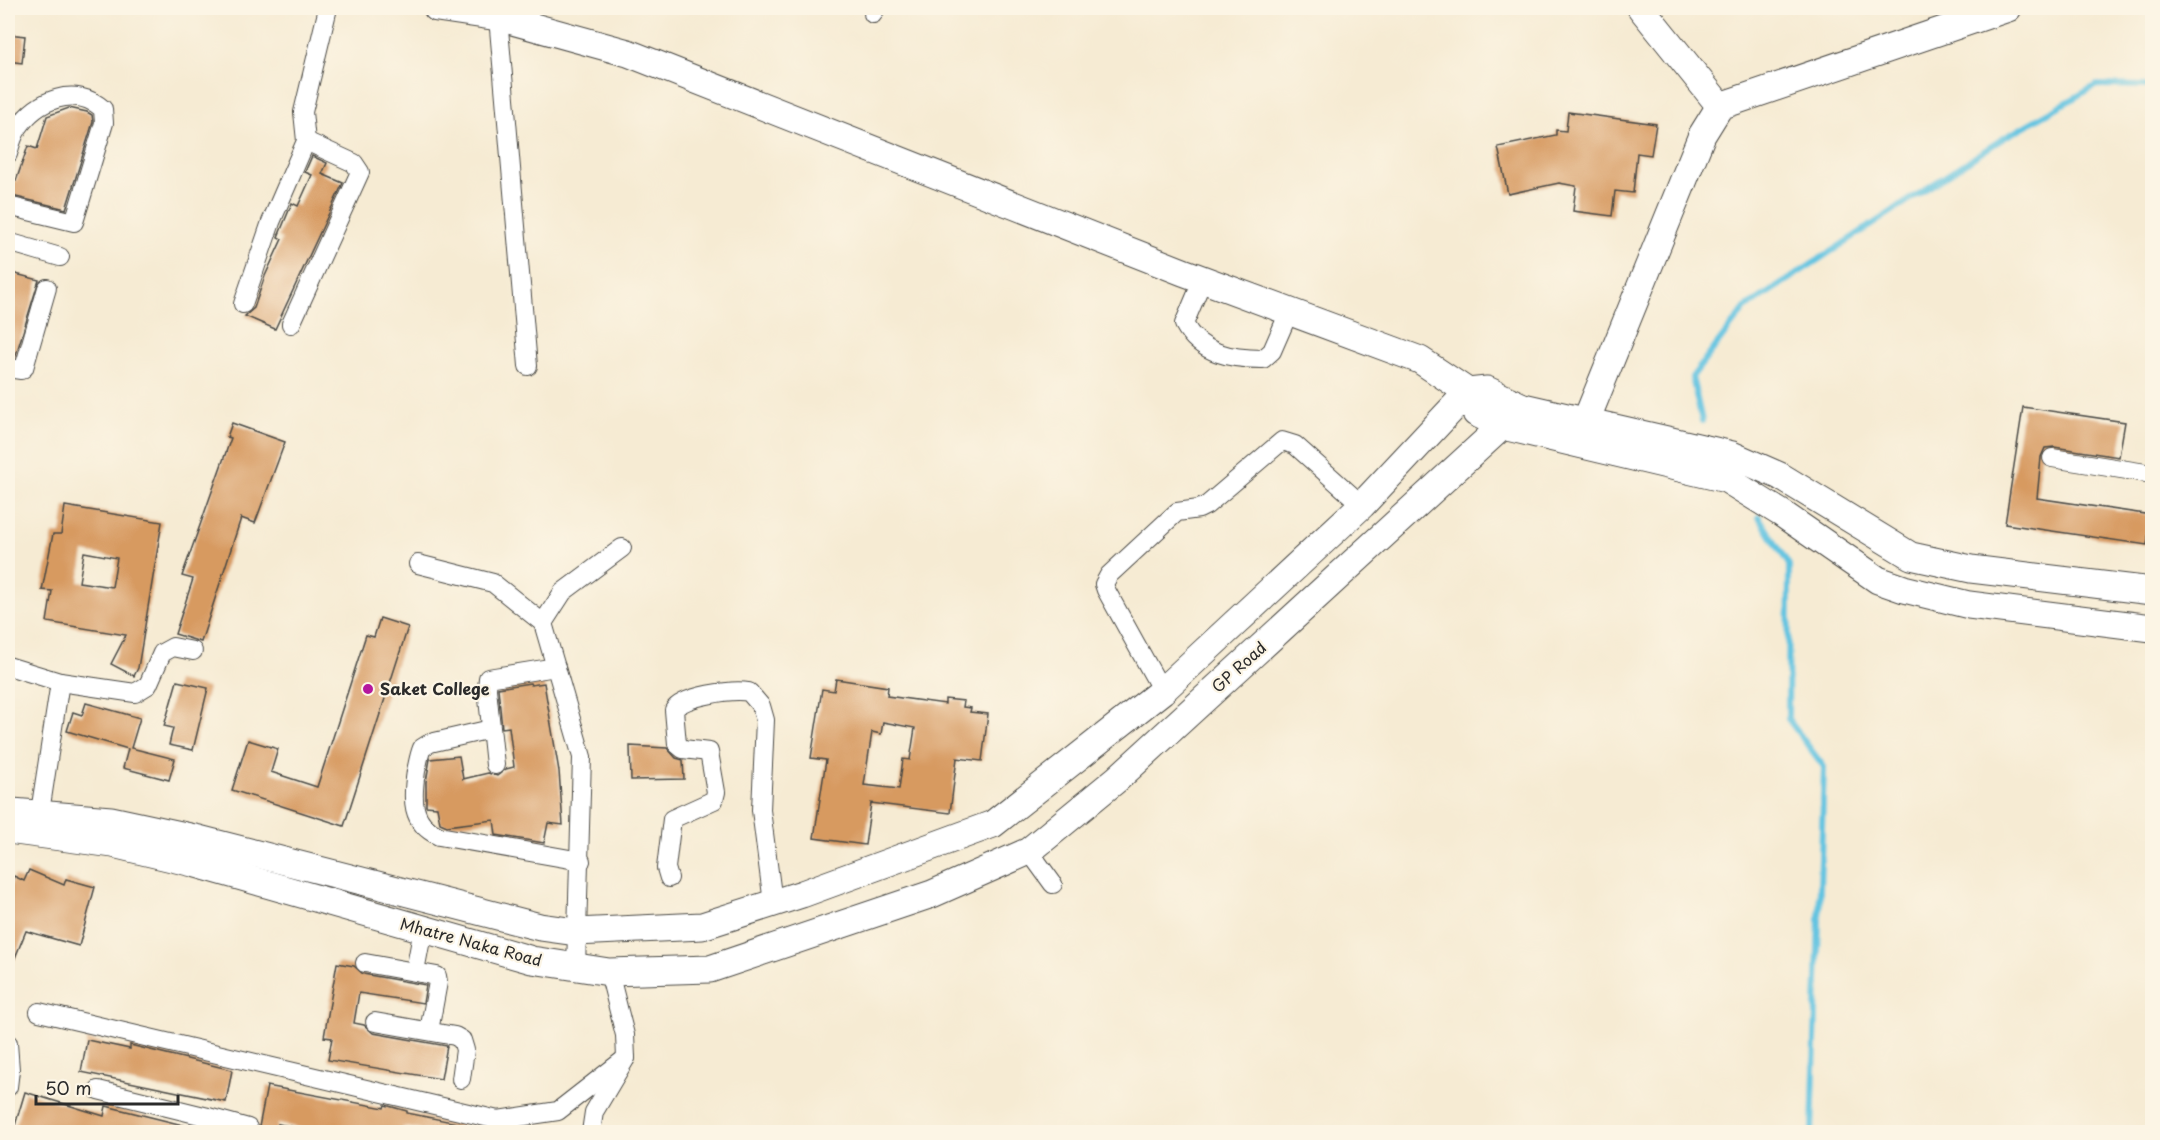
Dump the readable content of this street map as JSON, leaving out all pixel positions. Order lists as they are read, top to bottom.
{
  "streets": {
    "street": ["GP Road", "Mhatre Naka Road"]
  },
  "crossings": [
    ["GP Road", "Mhatre Naka Road"]
  ],
  "places": ["Saket College"],
  "scale_bar": "50 m"
}
